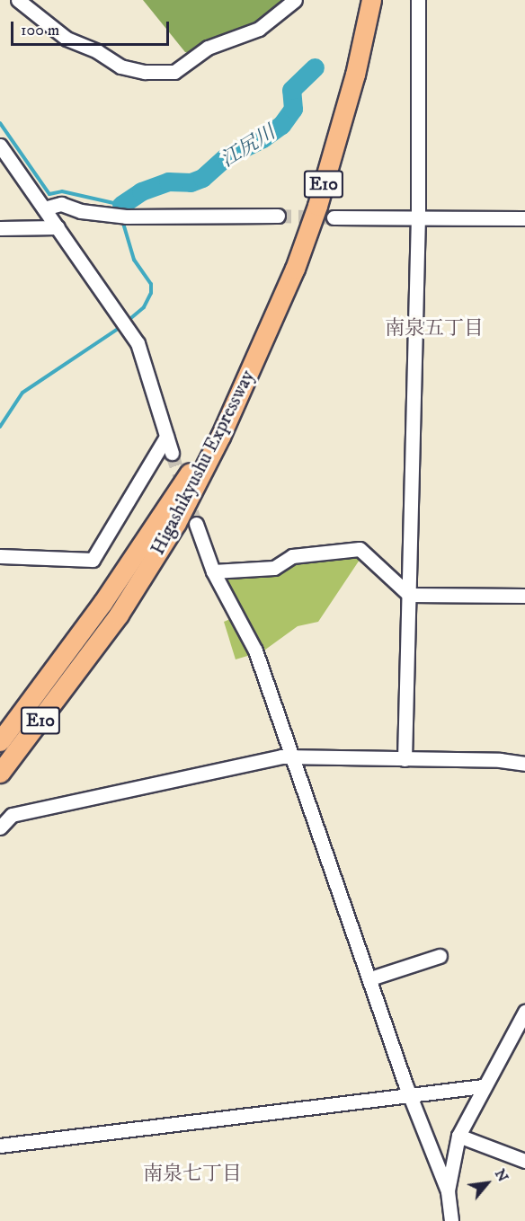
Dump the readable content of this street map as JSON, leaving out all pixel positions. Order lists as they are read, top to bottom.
{
  "streets": {
    "highway": ["E10", "Higashikyushu Expressway"]
  },
  "districts": ["南泉五丁目", "南泉七丁目"],
  "water": ["江尻川"],
  "scale_bar": "100 m",
  "north": "top right"
}
